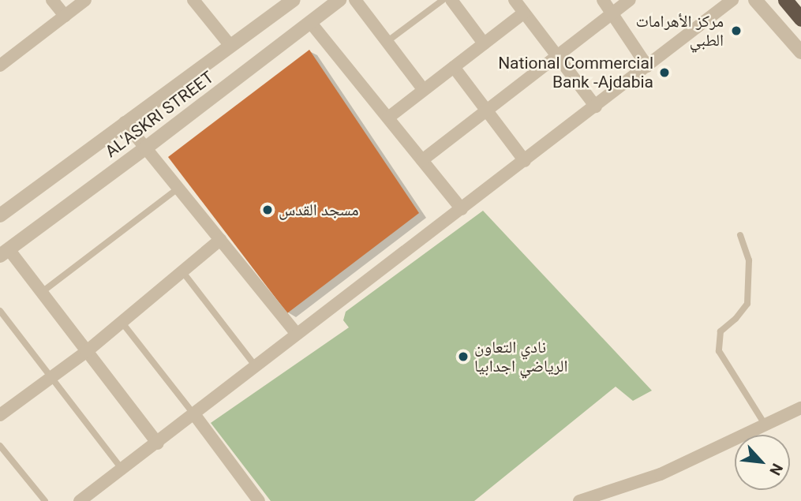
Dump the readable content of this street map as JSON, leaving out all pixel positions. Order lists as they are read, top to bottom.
{
  "streets": {
    "street": ["AL'ASKRI STREET"]
  },
  "places": [
    "مركز الأهرامات الطبي",
    "National Commercial Bank -Ajdabia",
    "مسجد القدس",
    "نادي التعاون الرياضي اجدابيا"
  ],
  "north": "bottom right"
}
